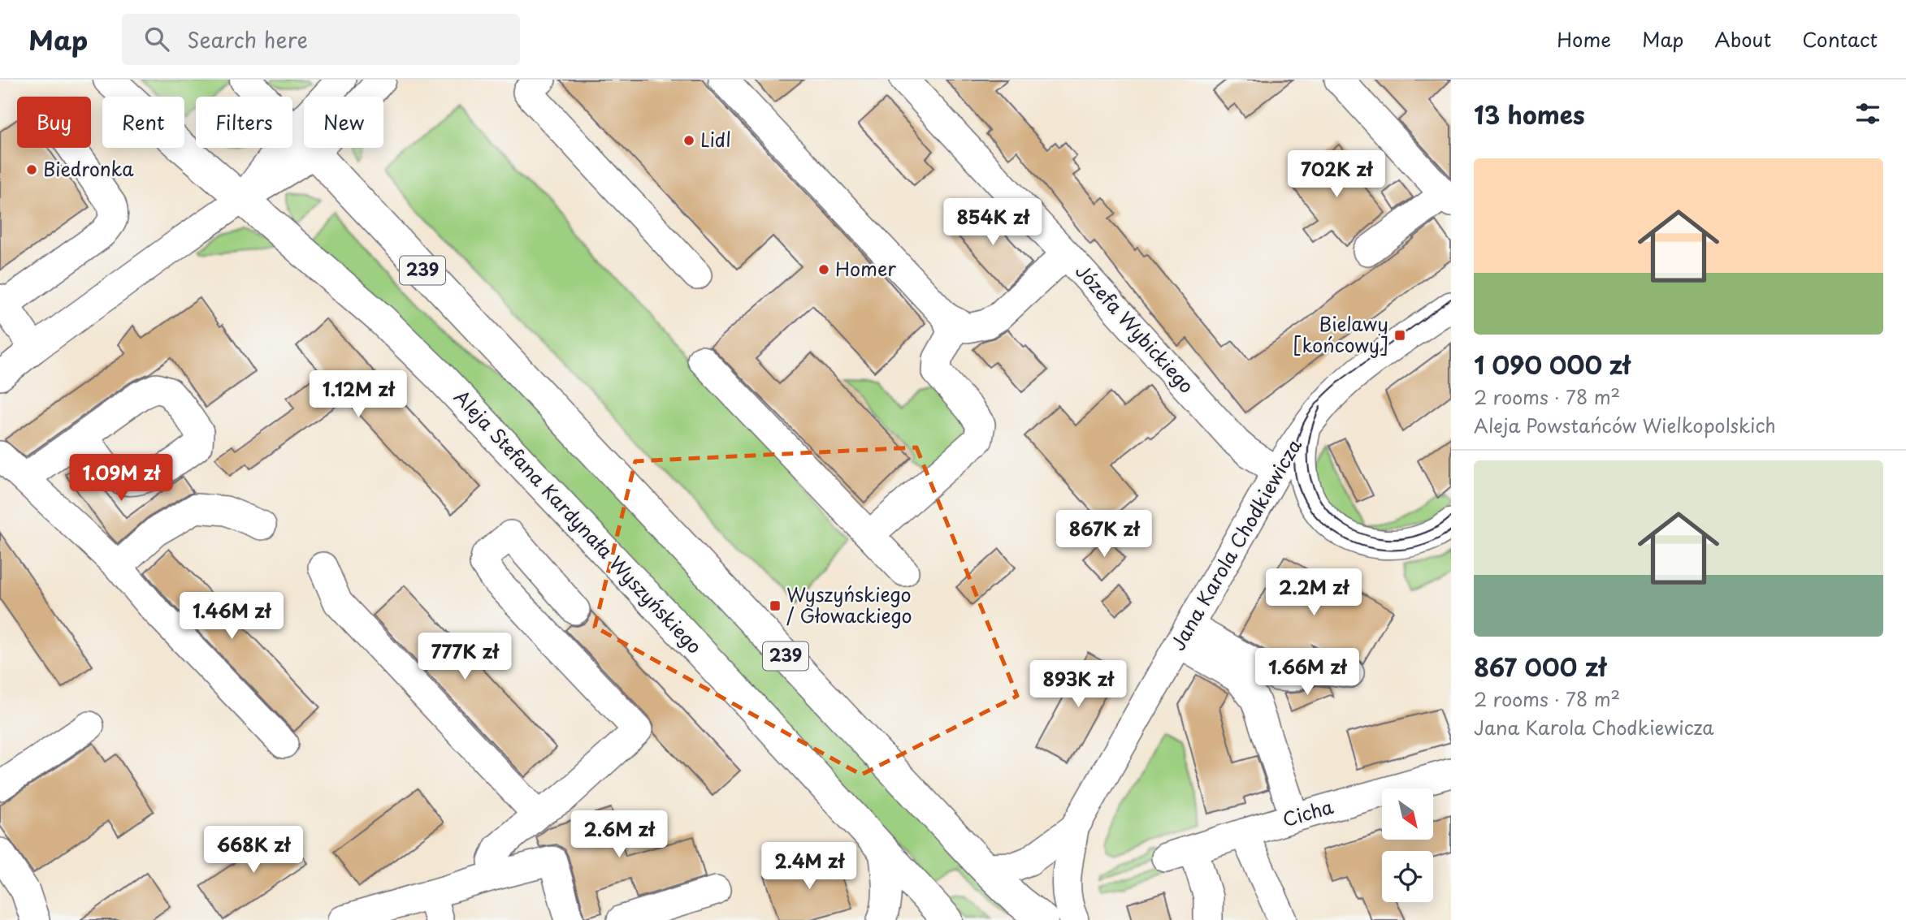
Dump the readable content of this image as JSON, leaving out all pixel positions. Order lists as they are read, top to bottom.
{
  "streets": {
    "main road": ["239", "Aleja Stefana Kardynała Wyszyńskiego"],
    "street": ["Józefa Wybickiego", "Jana Karola Chodkiewicza", "Cicha"]
  },
  "crossings": [
    ["239", "Jana Karola Chodkiewicza"],
    ["Józefa Wybickiego", "Jana Karola Chodkiewicza"]
  ],
  "places": {
    "other": ["Lidl", "Biedronka", "Homer"],
    "transit": ["Bielawy [końcowy]", "Wyszyńskiego / Głowackiego"]
  },
  "north": "bottom right",
  "page": {
    "header": "Map",
    "search": "Search here",
    "nav": [
      "Home",
      "Map",
      "About",
      "Contact"
    ],
    "heading": "13 homes",
    "chip": [
      "Buy",
      "Rent",
      "Filters",
      "New"
    ],
    "list": [
      {
        "name": "1 090 000 zł",
        "note": "2 rooms · 78 m² · Aleja Powstańców Wielkopolskich"
      },
      {
        "name": "867 000 zł",
        "note": "2 rooms · 78 m² · Jana Karola Chodkiewicza"
      }
    ],
    "price": [
      "702K zł",
      "854K zł",
      "1.12M zł",
      "1.09M zł",
      "867K zł",
      "2.2M zł",
      "1.46M zł",
      "777K zł",
      "1.66M zł",
      "893K zł",
      "2.6M zł",
      "668K zł",
      "2.4M zł"
    ]
  }
}
